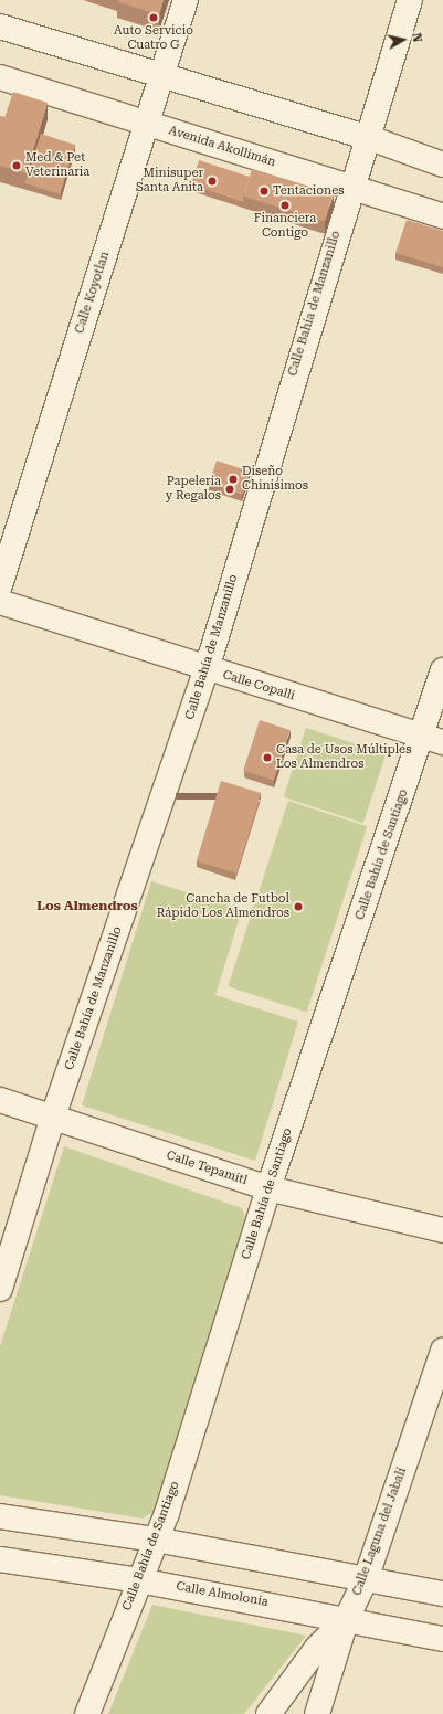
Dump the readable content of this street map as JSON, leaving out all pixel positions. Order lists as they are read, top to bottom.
{
  "streets": {
    "street": [
      "Avenida Akollimán",
      "Calle Koyotlan",
      "Calle Bahía de Manzanillo",
      "Calle Copalli",
      "Calle Bahía de Santiago",
      "Calle Tepamitl",
      "Calle Laguna del Jabalí",
      "Calle Almolonia"
    ]
  },
  "crossings": [
    ["Avenida Akollimán", "Calle Koyotlan"],
    ["Avenida Akollimán", "Calle Bahía de Manzanillo"],
    ["Calle Bahía de Manzanillo", "Calle Copalli"],
    ["Calle Bahía de Manzanillo", "Calle Tepamitl"],
    ["Calle Copalli", "Calle Bahía de Santiago"],
    ["Calle Bahía de Santiago", "Calle Tepamitl"],
    ["Calle Bahía de Santiago", "Calle Almolonia"],
    ["Calle Laguna del Jabalí", "Calle Almolonia"]
  ],
  "districts": ["Los Almendros"],
  "places": [
    "Auto Servicio Cuatro G",
    "Med & Pet Veterinaria",
    "Minisuper Santa Anita",
    "Tentaciones",
    "Financiera Contigo",
    "Diseño Chinisimos",
    "Papelería y Regalos",
    "Casa de Usos Múltiples Los Almendros",
    "Cancha de Futbol Rápido Los Almendros"
  ],
  "north": "right"
}
